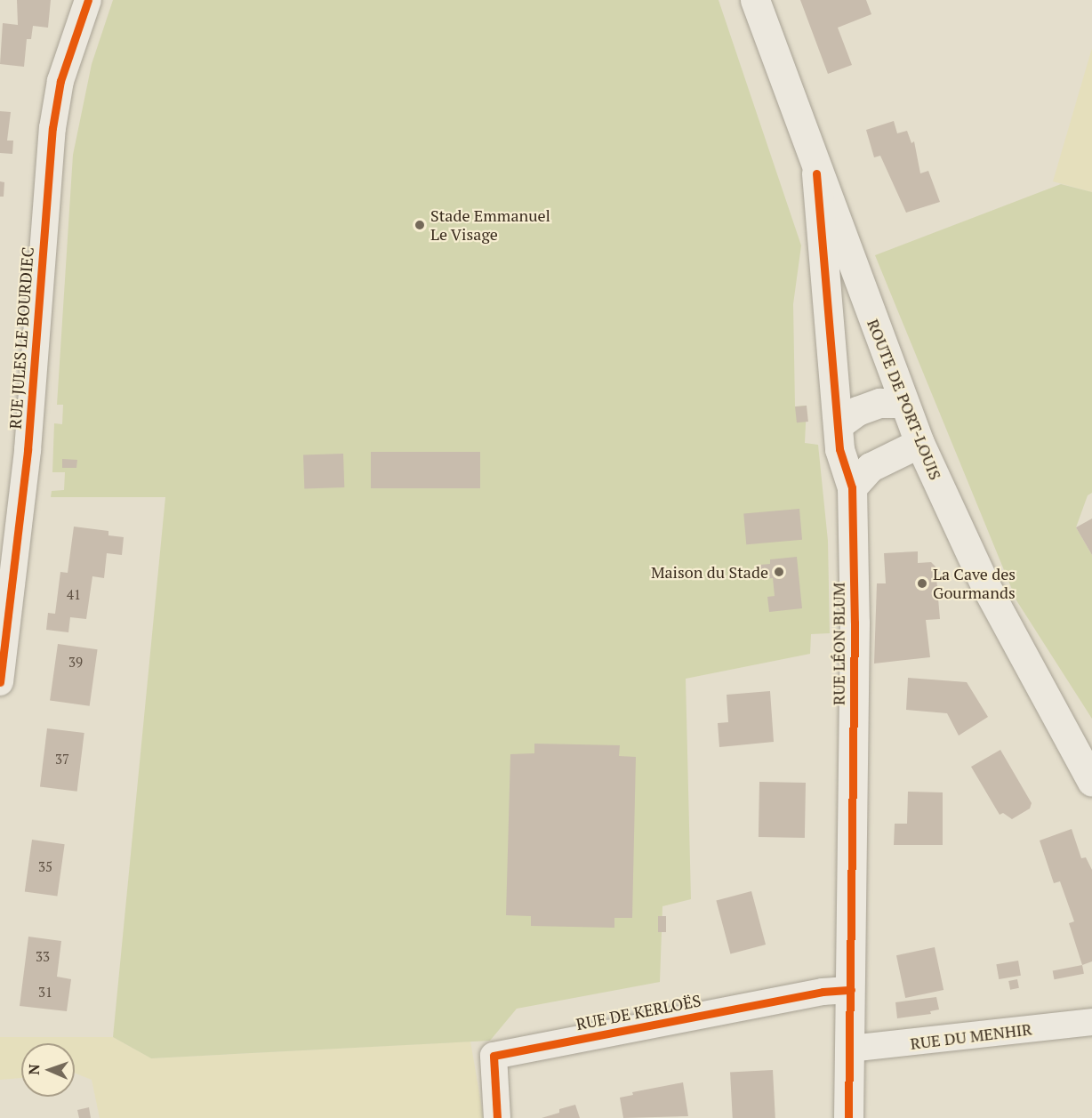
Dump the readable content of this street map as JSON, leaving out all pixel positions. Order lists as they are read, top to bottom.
{
  "streets": {
    "street": [
      "RUE JULES LE BOURDIEC",
      "ROUTE DE PORT-LOUIS",
      "RUE LÉON BLUM",
      "RUE DE KERLOËS",
      "RUE DU MENHIR"
    ]
  },
  "crossings": [
    ["ROUTE DE PORT-LOUIS", "RUE LÉON BLUM"],
    ["RUE LÉON BLUM", "RUE DE KERLOËS"],
    ["RUE LÉON BLUM", "RUE DU MENHIR"]
  ],
  "places": ["Stade Emmanuel Le Visage", "Maison du Stade", "La Cave des Gourmands"],
  "house_numbers": [
    "41",
    "39",
    "37",
    "35",
    "33",
    "31"
  ],
  "north": "left"
}
